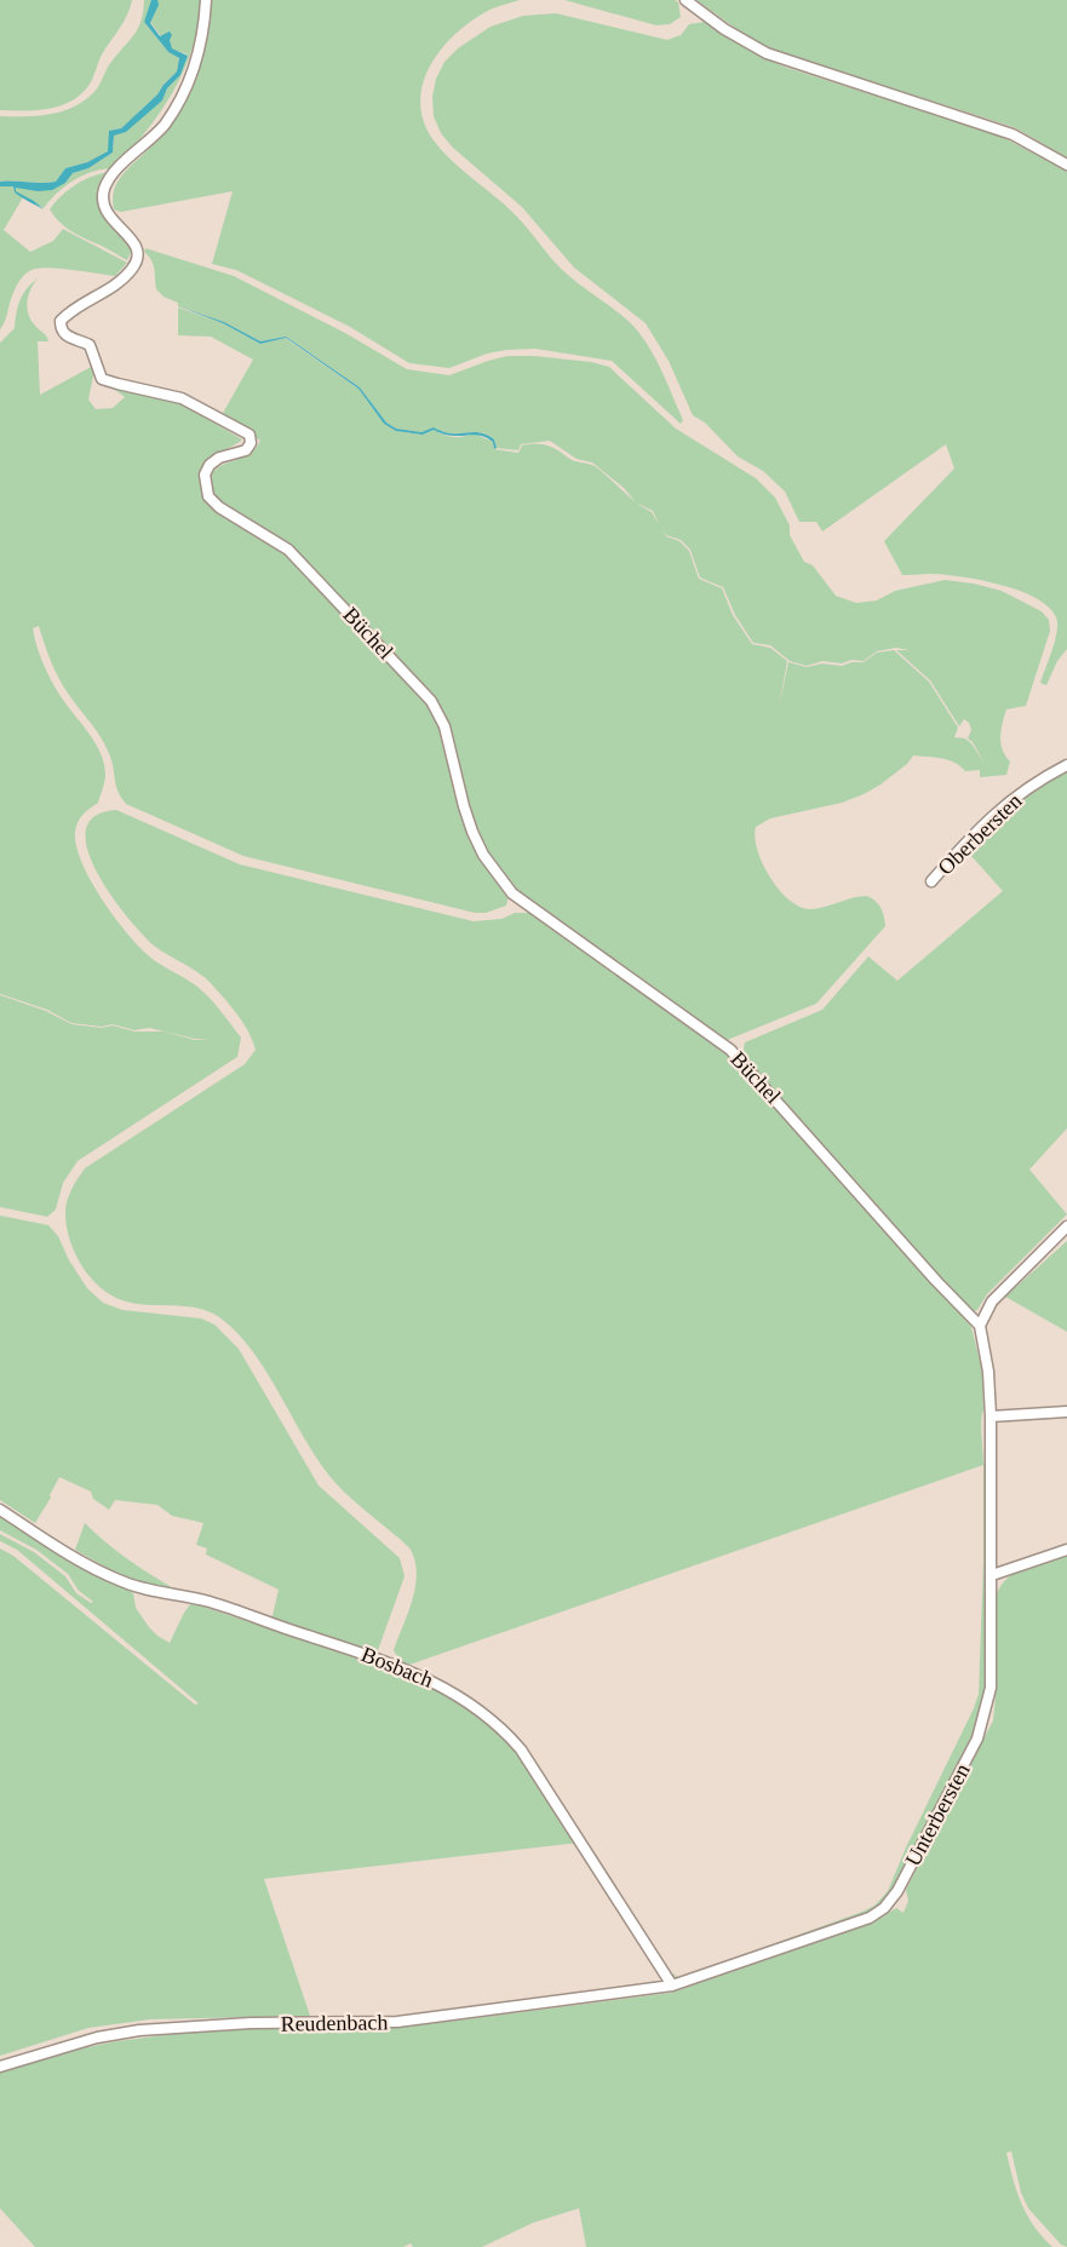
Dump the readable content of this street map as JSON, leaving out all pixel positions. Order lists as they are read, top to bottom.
{
  "streets": {
    "street": [
      "Büchel",
      "Oberbersten",
      "Bosbach",
      "Unterbersten",
      "Reudenbach"
    ]
  },
  "crossings": [
    ["Büchel", "Unterbersten"],
    ["Bosbach", "Unterbersten"],
    ["Bosbach", "Reudenbach"],
    ["Unterbersten", "Reudenbach"]
  ]
}
